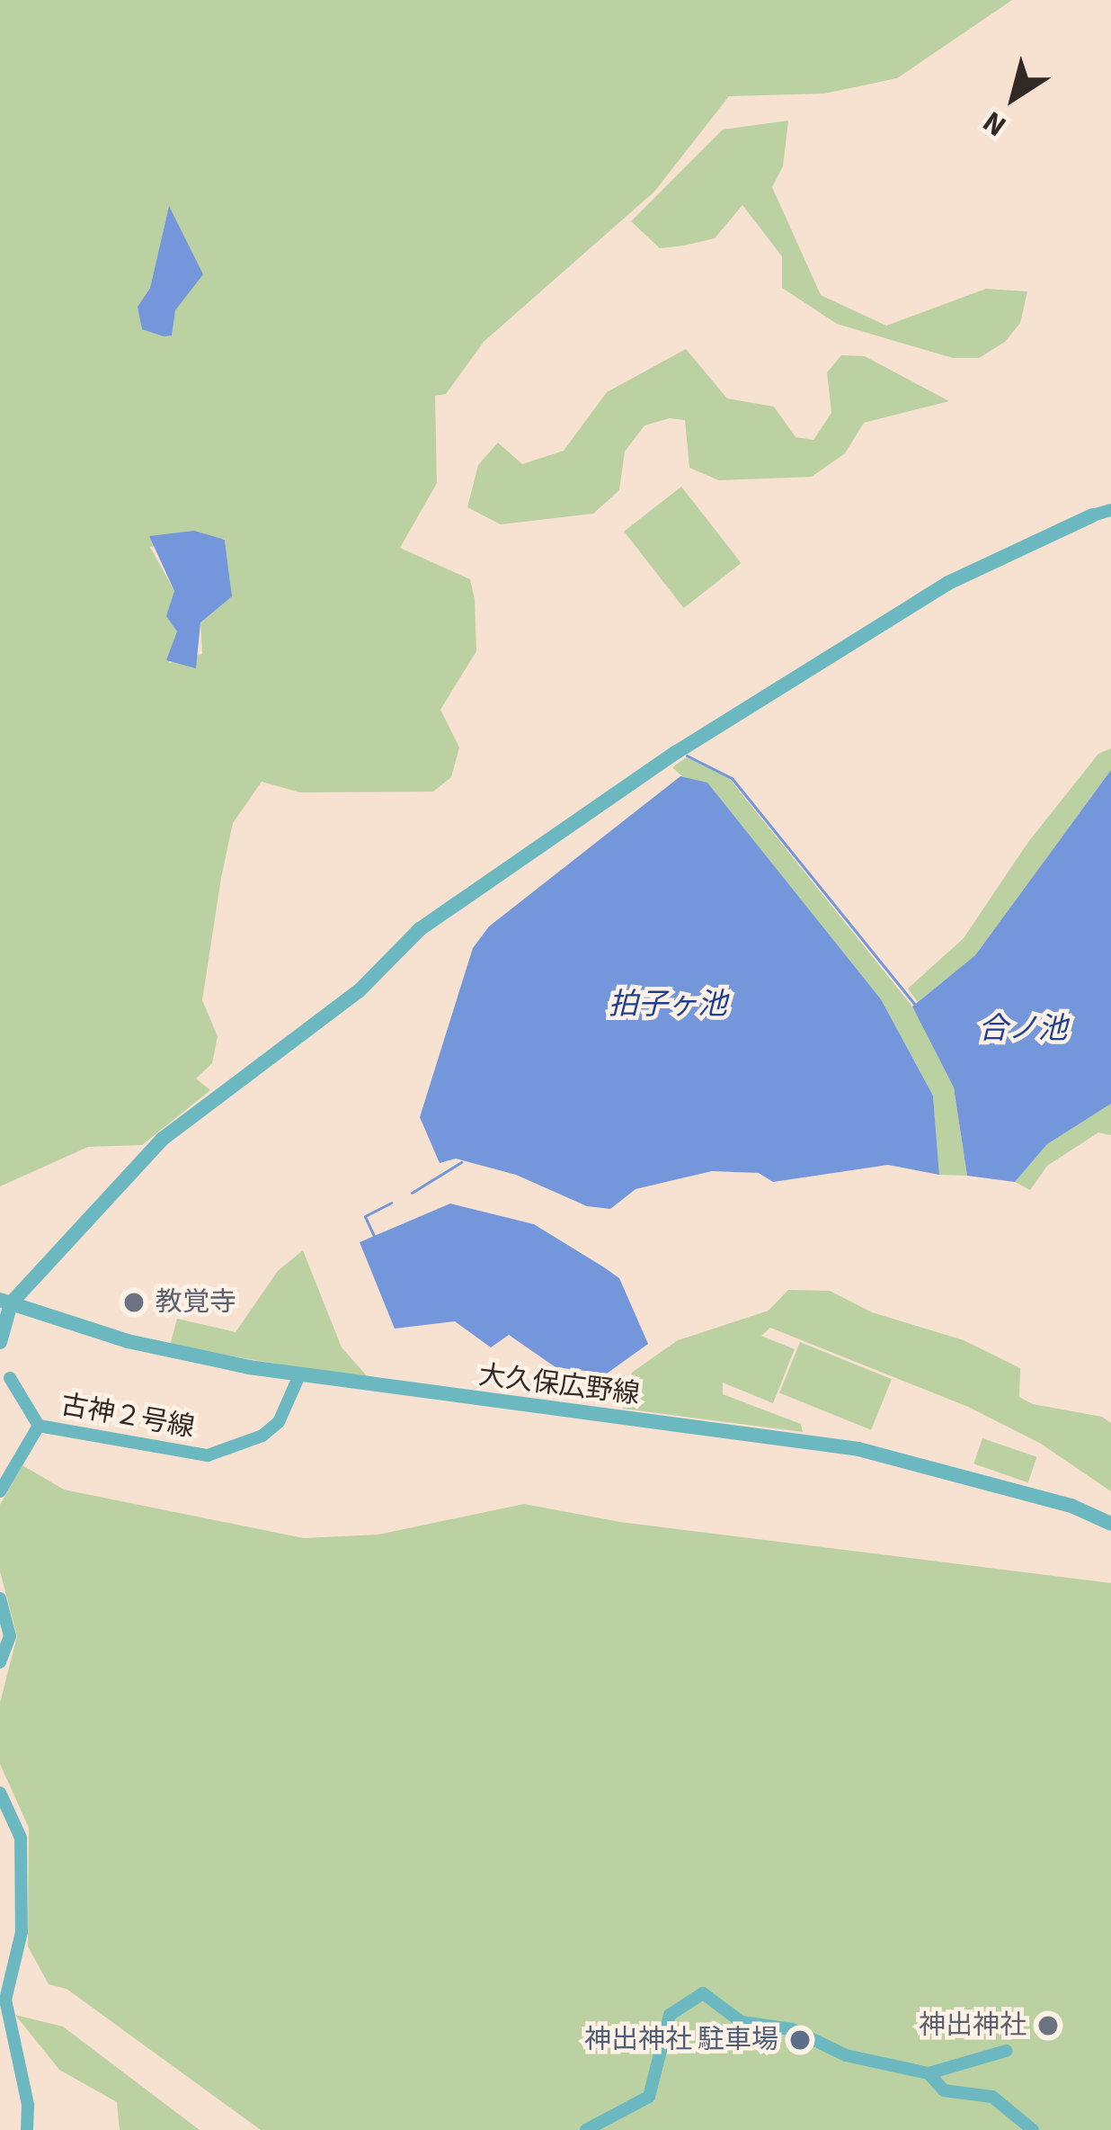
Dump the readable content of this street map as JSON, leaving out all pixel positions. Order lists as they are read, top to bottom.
{
  "streets": {
    "street": ["大久保広野線", "古神２号線"]
  },
  "crossings": [
    ["大久保広野線", "古神２号線"]
  ],
  "water": ["拍子ヶ池", "合ノ池"],
  "places": ["教覚寺", "神出神社", "神出神社 駐車場"],
  "north": "bottom left"
}
